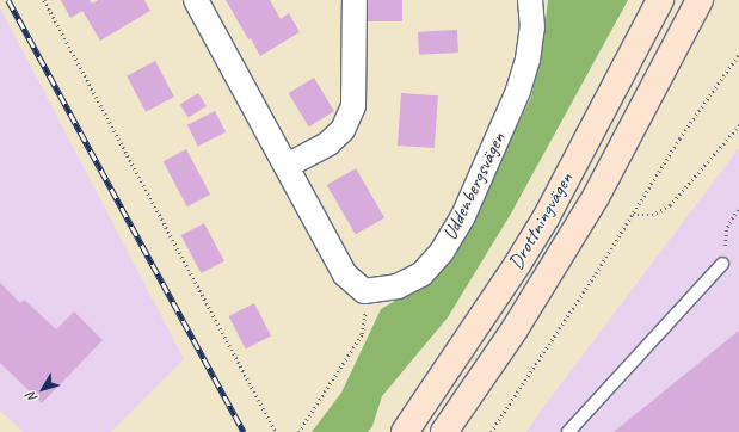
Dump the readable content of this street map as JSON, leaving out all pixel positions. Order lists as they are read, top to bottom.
{
  "streets": {
    "main road": ["Drottningvägen"],
    "street": ["Uddenbergsvägen"]
  },
  "north": "bottom left"
}
